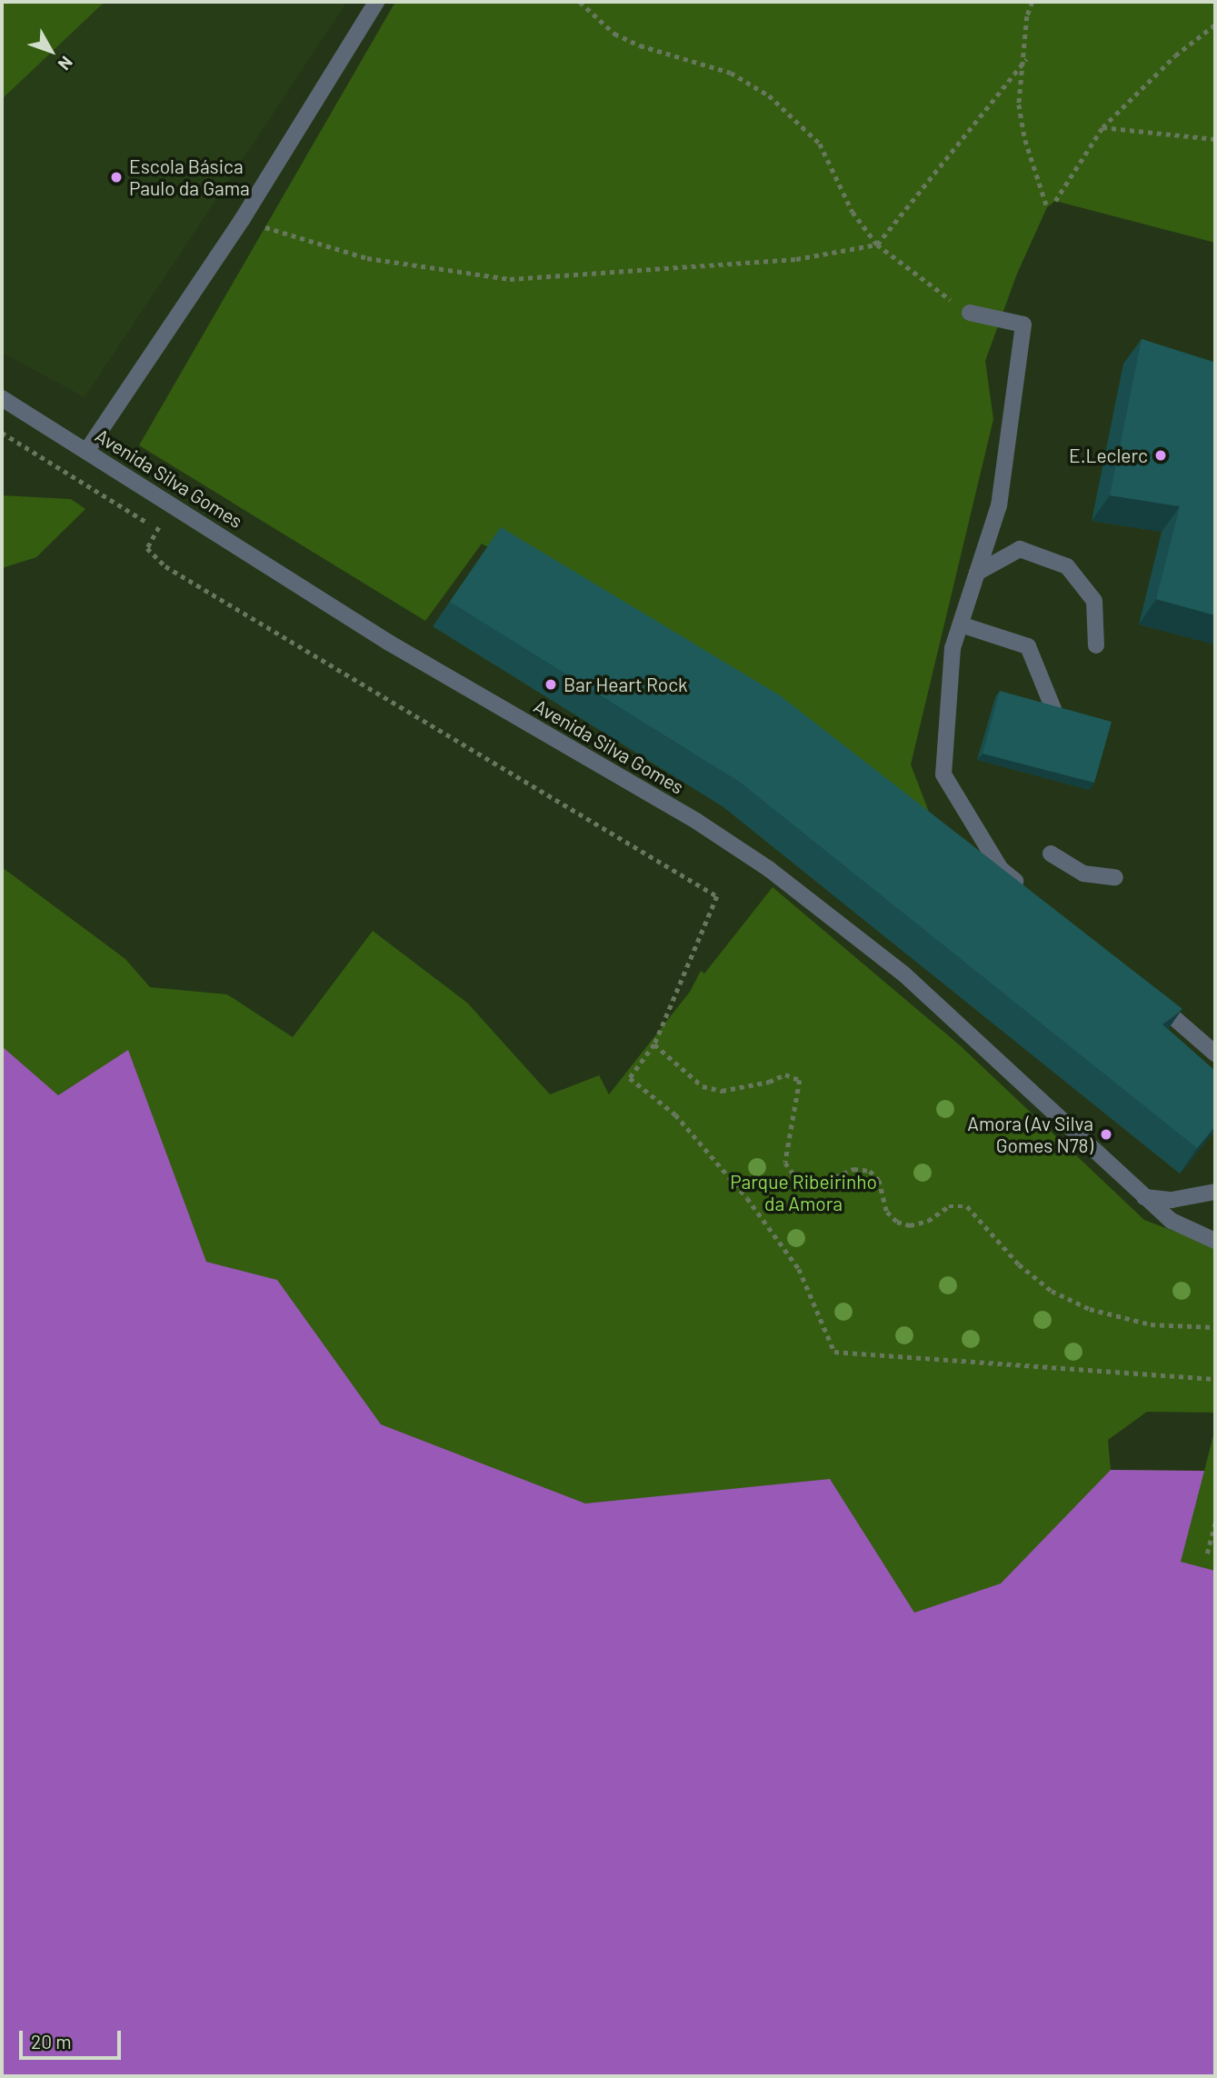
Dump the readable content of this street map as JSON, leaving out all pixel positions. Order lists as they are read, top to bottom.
{
  "streets": {
    "street": ["Avenida Silva Gomes"]
  },
  "parks": ["Parque Ribeirinho da Amora"],
  "places": [
    "Escola Básica Paulo da Gama",
    "E.Leclerc",
    "Bar Heart Rock",
    "Amora (Av Silva Gomes N78)"
  ],
  "scale_bar": "20 m",
  "north": "bottom right"
}
